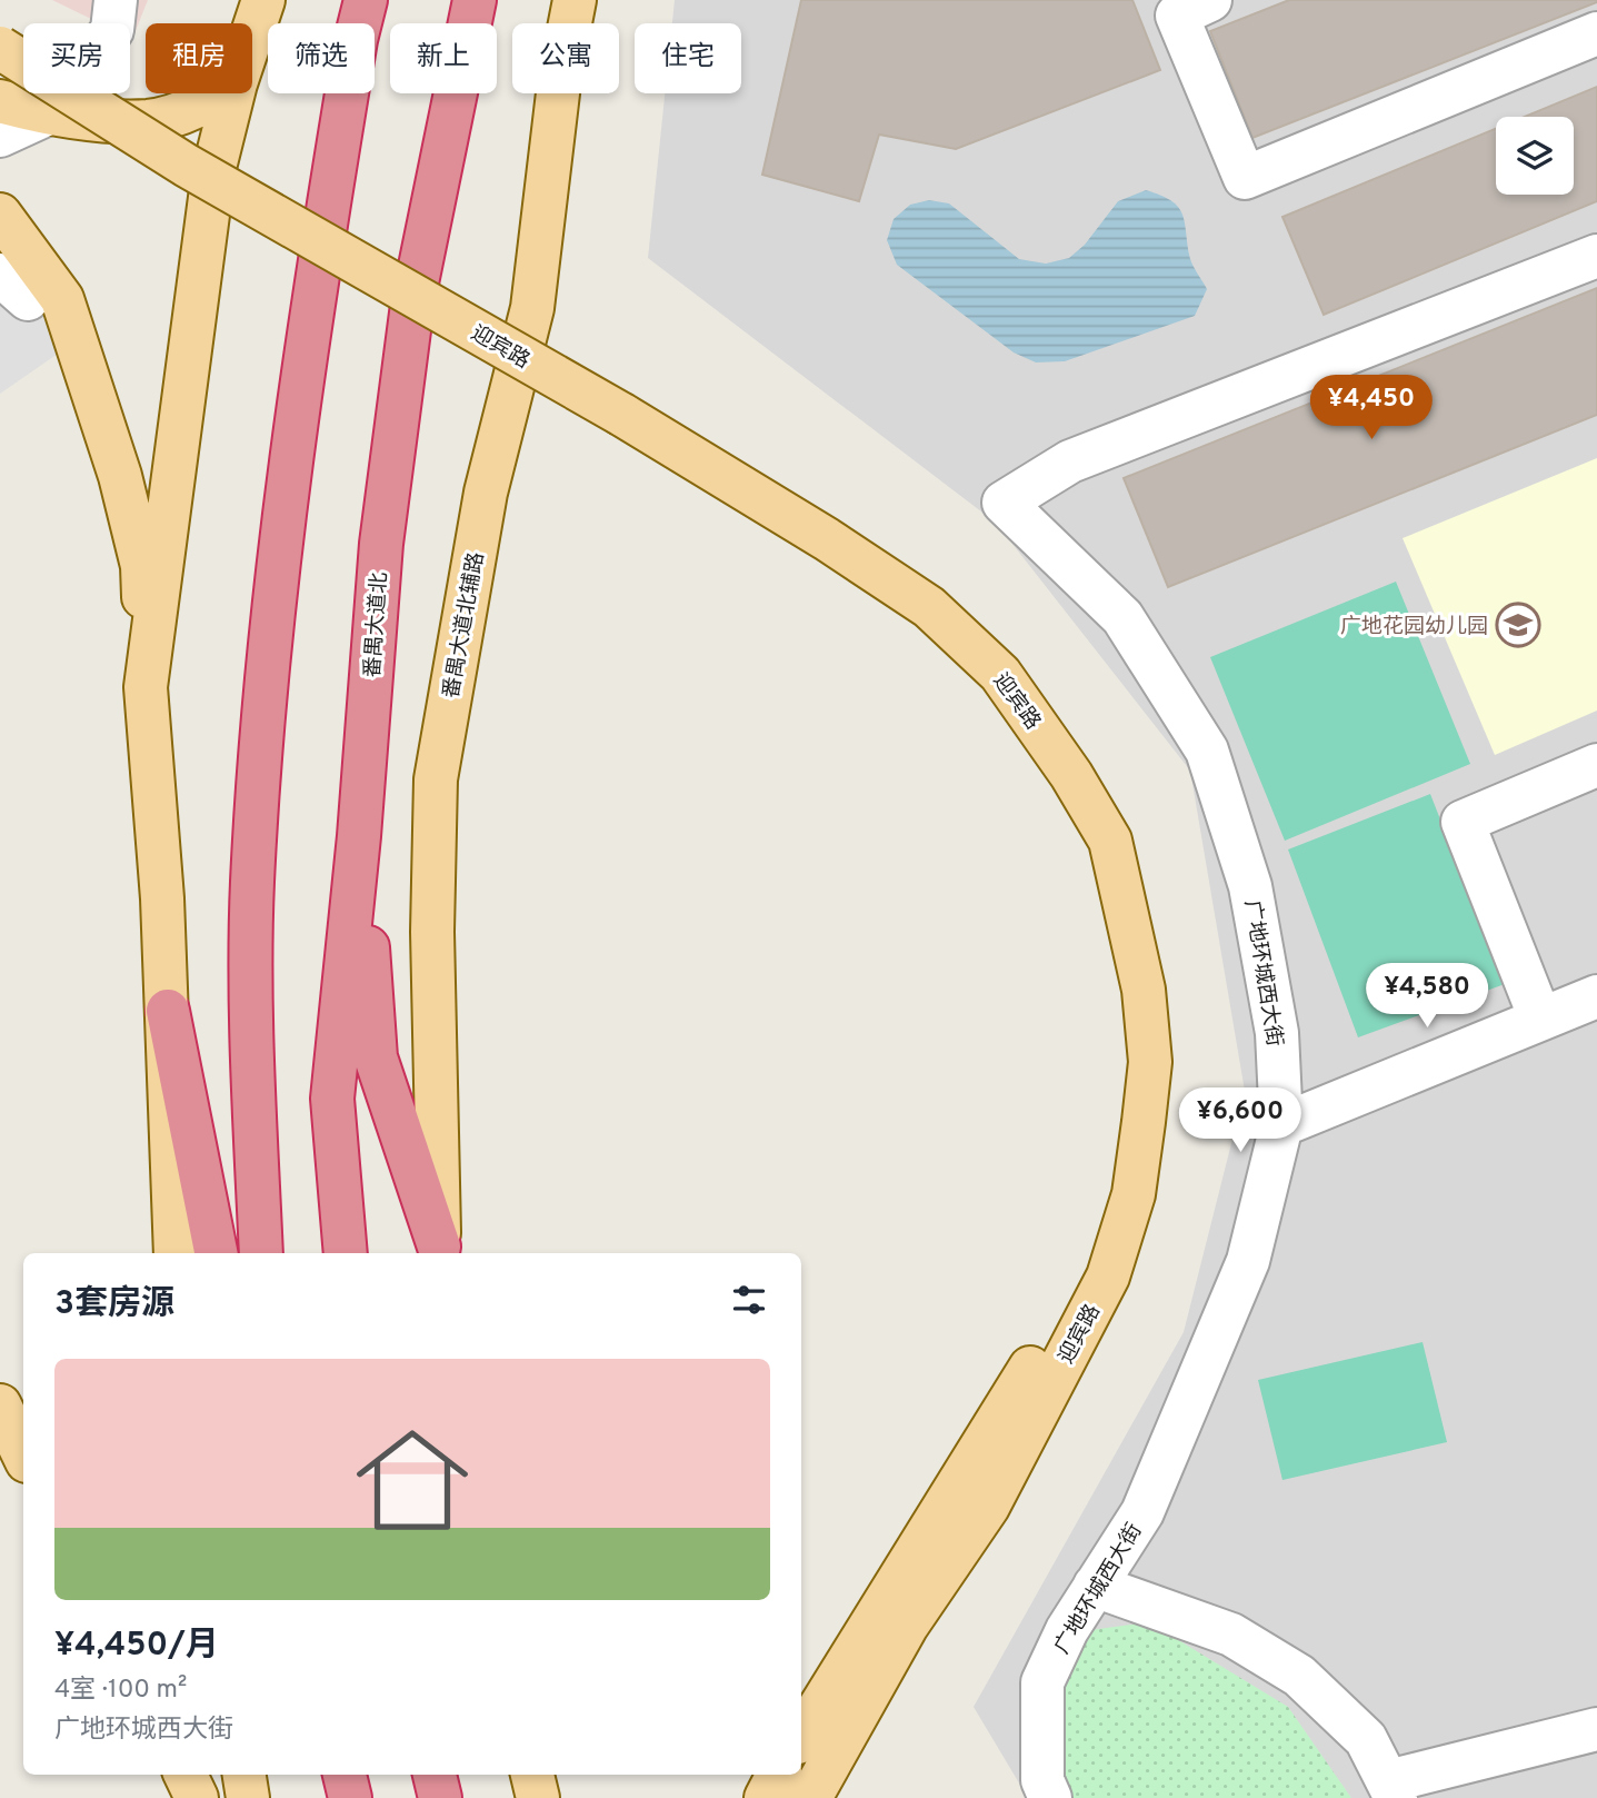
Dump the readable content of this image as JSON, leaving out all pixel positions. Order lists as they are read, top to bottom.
{
  "streets": {
    "highway": ["番禺大道北"],
    "main road": ["迎宾路", "番禺大道北辅路"],
    "street": ["广地环城西大街"]
  },
  "places": {
    "school or university": ["广地花园幼儿园"]
  },
  "page": {
    "chip": [
      "买房",
      "租房",
      "筛选",
      "新上",
      "公寓",
      "住宅"
    ],
    "price": ["¥4,450", "¥4,580", "¥6,600"],
    "heading": "3套房源",
    "list": [
      {
        "name": "¥4,450/月",
        "note": "4室 · 100 m² · 广地环城西大街"
      }
    ]
  }
}
